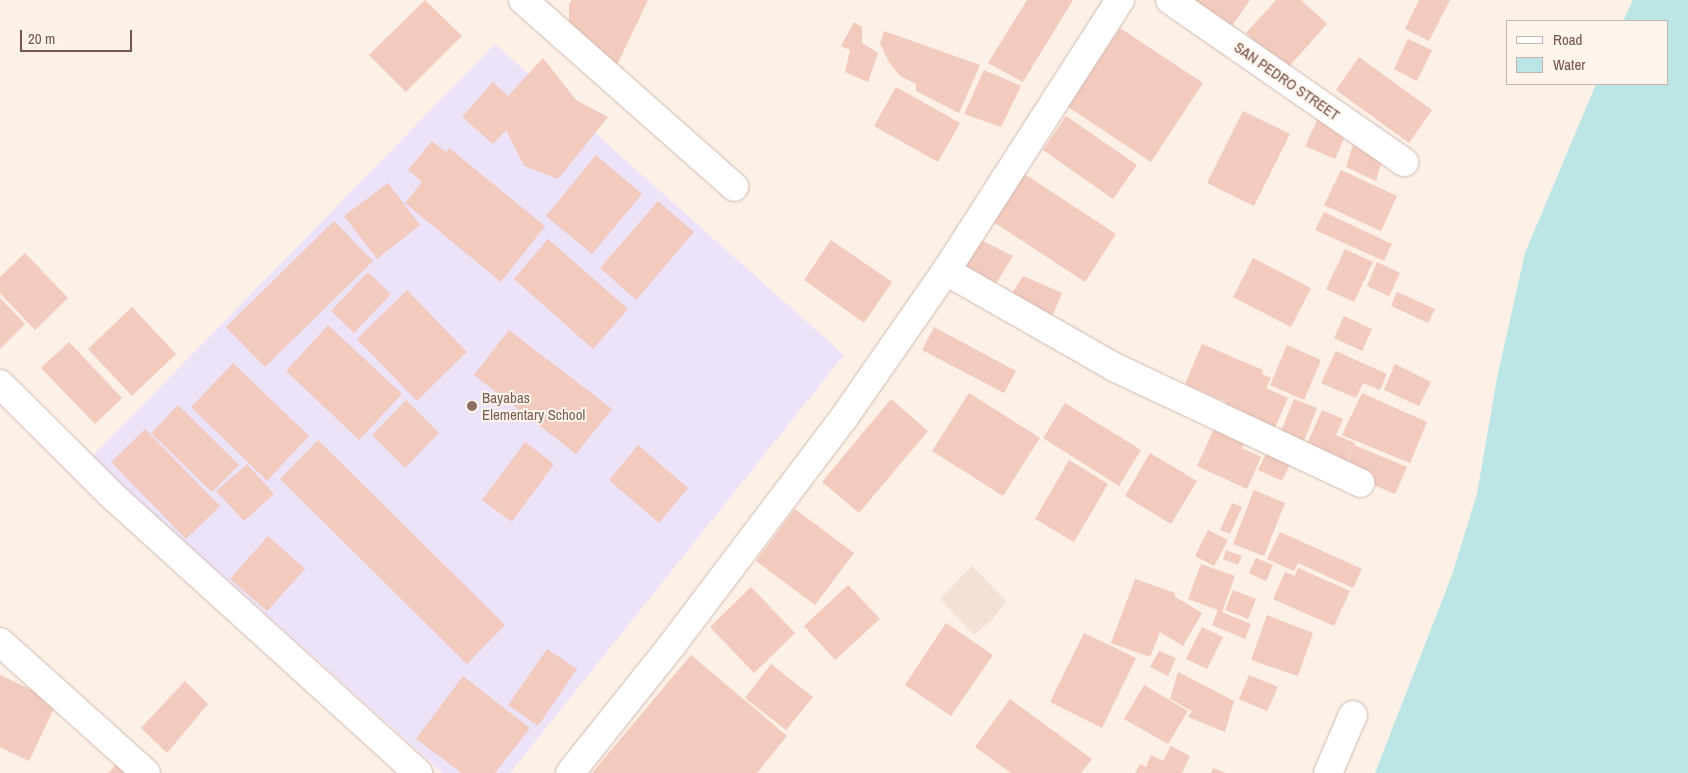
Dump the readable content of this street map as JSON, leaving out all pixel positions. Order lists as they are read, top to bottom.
{
  "streets": {
    "street": ["SAN PEDRO STREET"]
  },
  "places": ["Bayabas Elementary School"],
  "legend": ["Road", "Water"],
  "scale_bar": "20 m"
}
